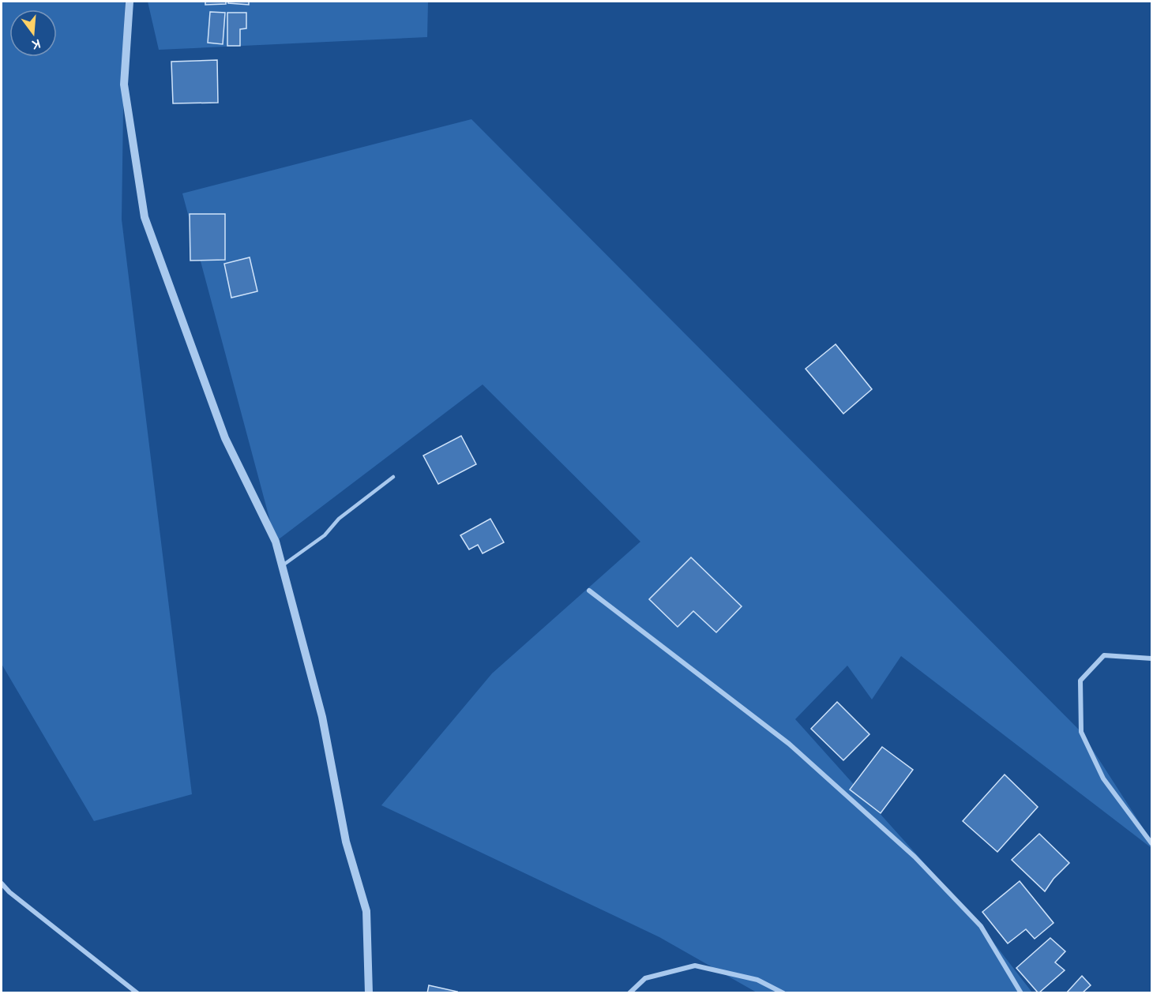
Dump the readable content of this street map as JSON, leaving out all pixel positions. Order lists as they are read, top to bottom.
{
  "north": "bottom"
}
